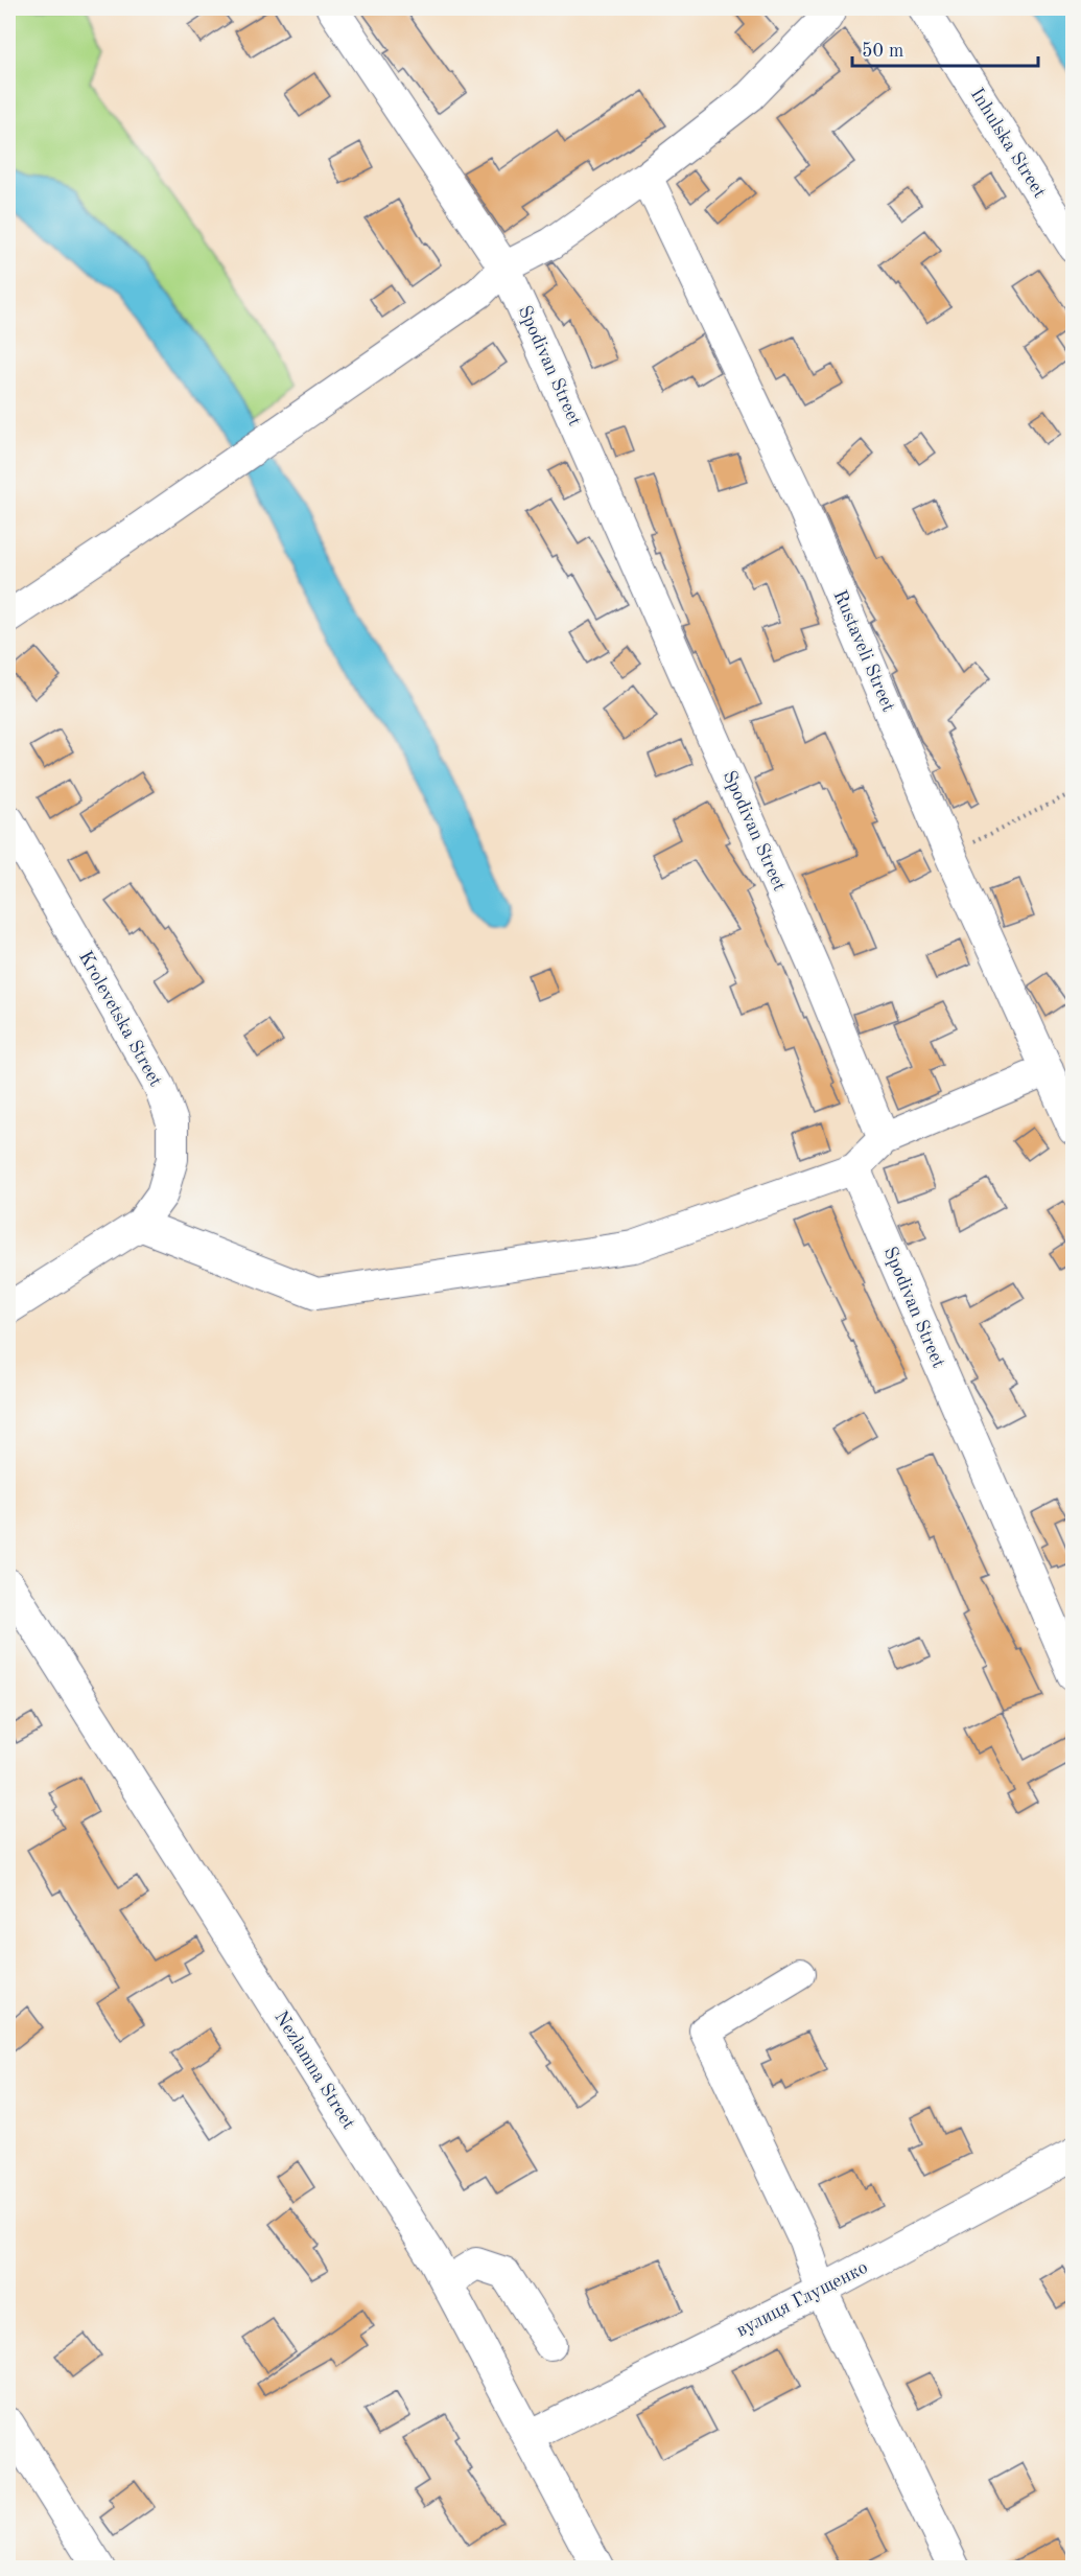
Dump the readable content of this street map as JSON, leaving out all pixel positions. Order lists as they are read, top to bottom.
{
  "streets": {
    "street": [
      "Inhulska Street",
      "Spodivan Street",
      "Rustaveli Street",
      "Krolevetska Street",
      "Nezlamna Street",
      "вулиця Глущенко"
    ]
  },
  "crossings": [
    ["Nezlamna Street", "вулиця Глущенко"]
  ],
  "scale_bar": "50 m"
}
